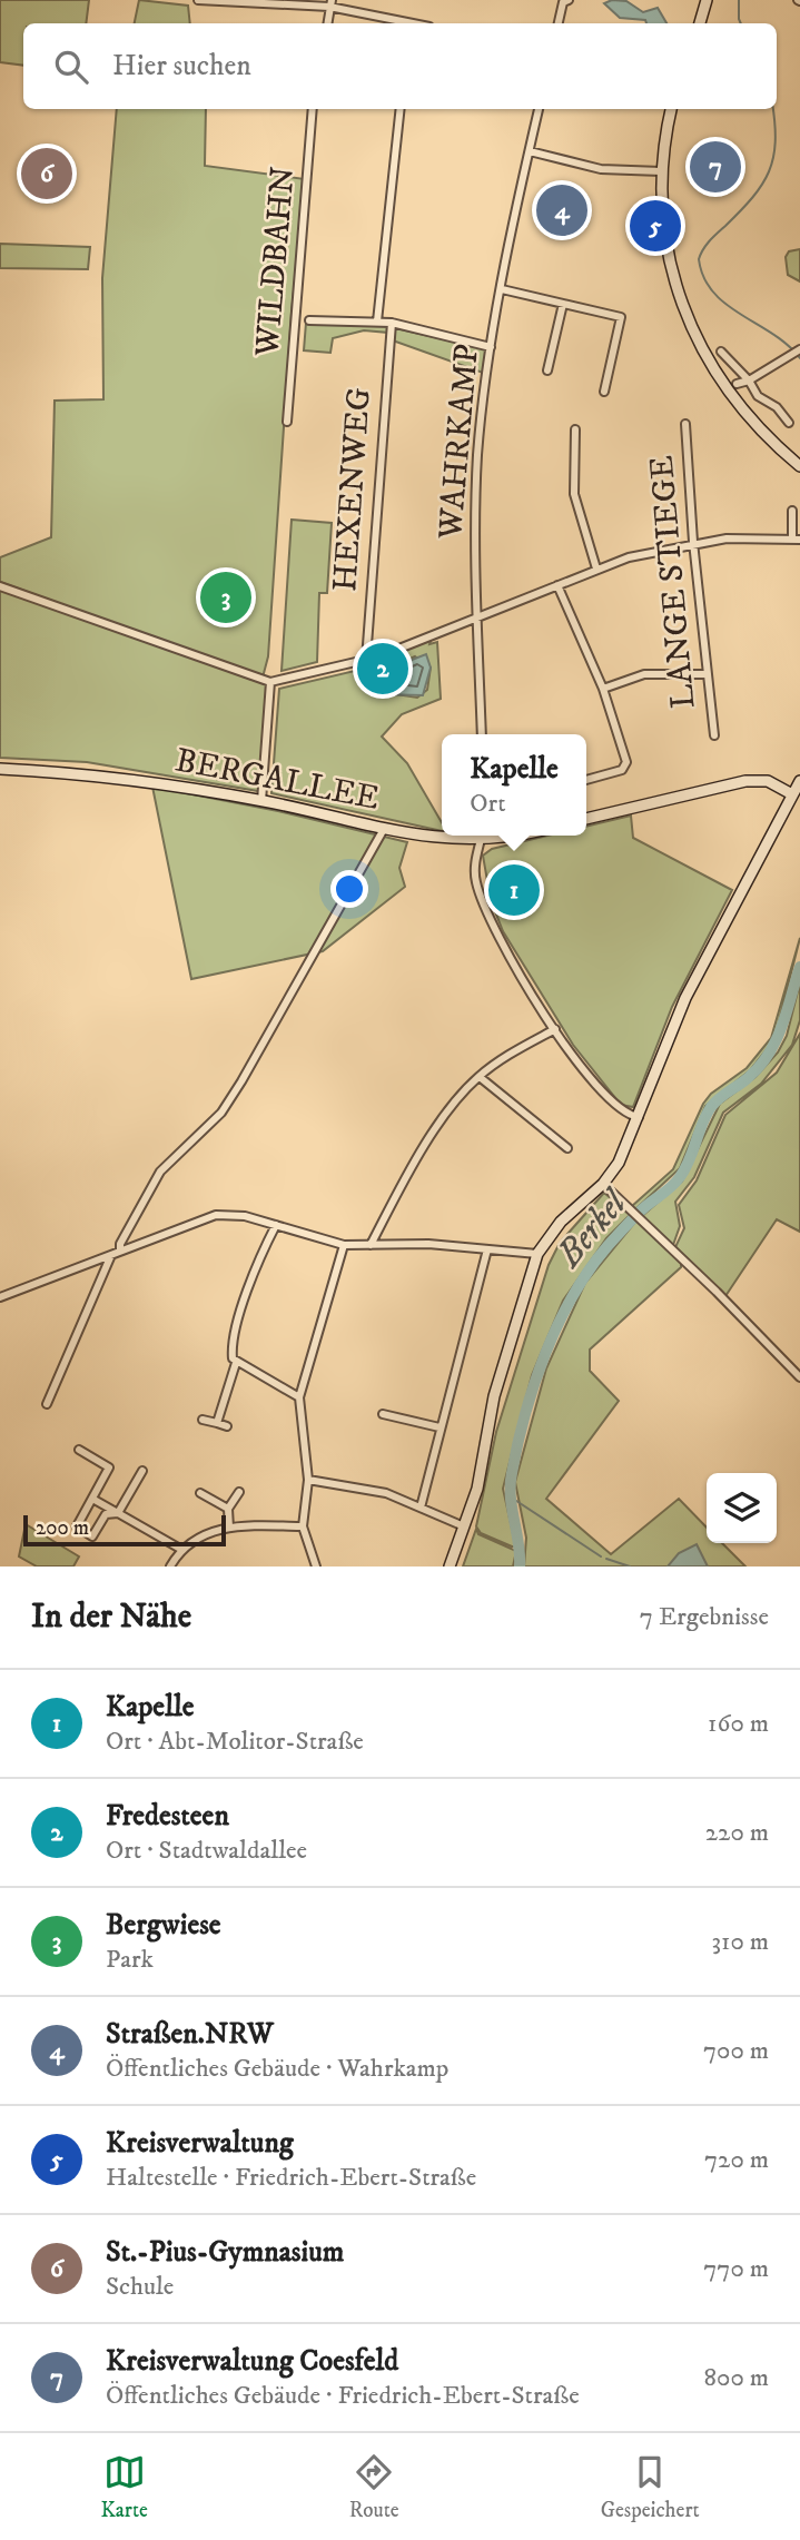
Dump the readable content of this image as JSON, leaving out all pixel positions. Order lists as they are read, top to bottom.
{
  "streets": {
    "street": [
      "WILDBAHN",
      "WAHRKAMP",
      "HEXENWEG",
      "LANGE STIEGE",
      "BERGALLEE"
    ]
  },
  "water": ["Berkel"],
  "scale_bar": "200 m",
  "page": {
    "search": "Hier suchen",
    "pins": [
      "7",
      "6",
      "4",
      "5",
      "3",
      "2",
      "1"
    ],
    "popup": ["Kapelle", "Ort"],
    "scale": "200 m",
    "heading": ["In der Nähe", "7 Ergebnisse"],
    "list": [
      {
        "mark": "1",
        "name": "Kapelle",
        "note": "Ort · Abt-Molitor-Straße",
        "value": "160 m"
      },
      {
        "mark": "2",
        "name": "Fredesteen",
        "note": "Ort · Stadtwaldallee",
        "value": "220 m"
      },
      {
        "mark": "3",
        "name": "Bergwiese",
        "note": "Park",
        "value": "310 m"
      },
      {
        "mark": "4",
        "name": "Straßen.NRW",
        "note": "Öffentliches Gebäude · Wahrkamp",
        "value": "700 m"
      },
      {
        "mark": "5",
        "name": "Kreisverwaltung",
        "note": "Haltestelle · Friedrich-Ebert-Straße",
        "value": "720 m"
      },
      {
        "mark": "6",
        "name": "St.-Pius-Gymnasium",
        "note": "Schule",
        "value": "770 m"
      },
      {
        "mark": "7",
        "name": "Kreisverwaltung Coesfeld",
        "note": "Öffentliches Gebäude · Friedrich-Ebert-Straße",
        "value": "800 m"
      }
    ],
    "nav": ["Karte", "Route", "Gespeichert"]
  }
}
